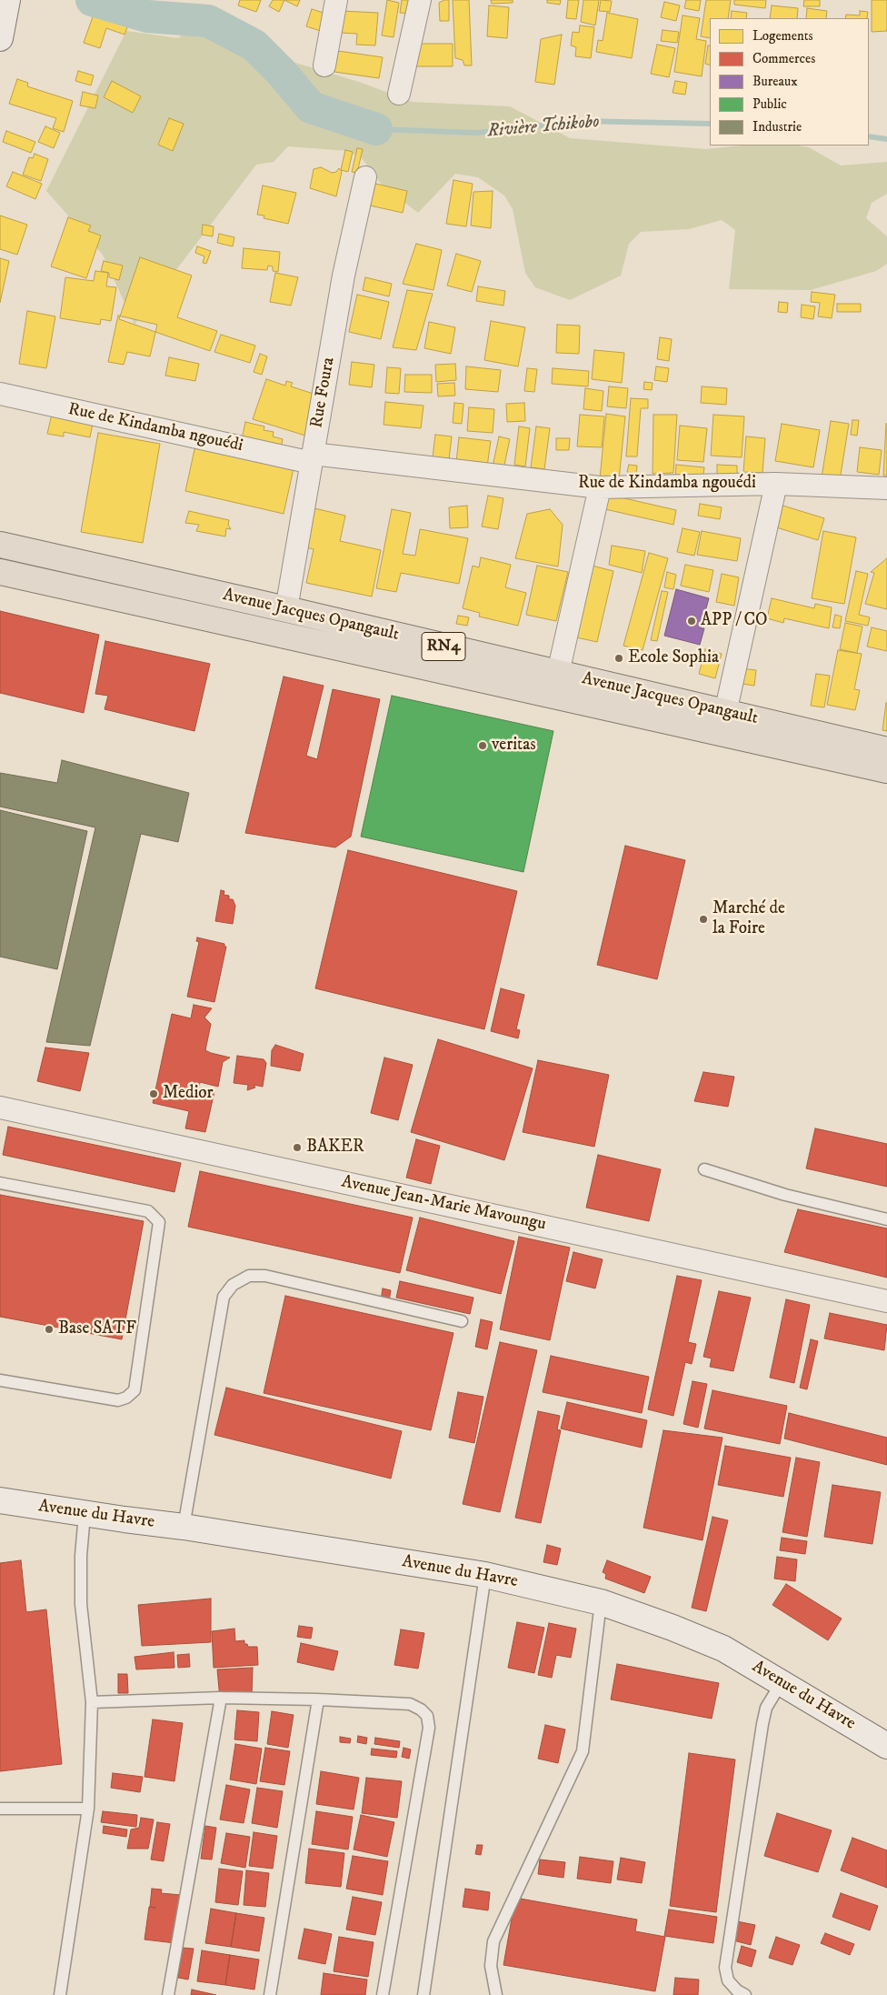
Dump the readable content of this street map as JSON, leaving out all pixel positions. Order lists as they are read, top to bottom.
{
  "streets": {
    "highway": ["Avenue Jacques Opangault", "RN4"],
    "street": [
      "Rue Foura",
      "Rue de Kindamba ngouédi",
      "Avenue Jean-Marie Mavoungu",
      "Avenue du Havre"
    ]
  },
  "crossings": [
    ["Rue Foura", "Rue de Kindamba ngouédi"],
    ["Rue Foura", "Avenue Jacques Opangault"]
  ],
  "water": ["Rivière Tchikobo"],
  "places": [
    "APP / CO",
    "Ecole Sophia",
    "veritas",
    "Marché de la Foire",
    "Medior",
    "BAKER",
    "Base SATF"
  ],
  "legend": [
    "Logements",
    "Commerces",
    "Bureaux",
    "Public",
    "Industrie"
  ]
}
